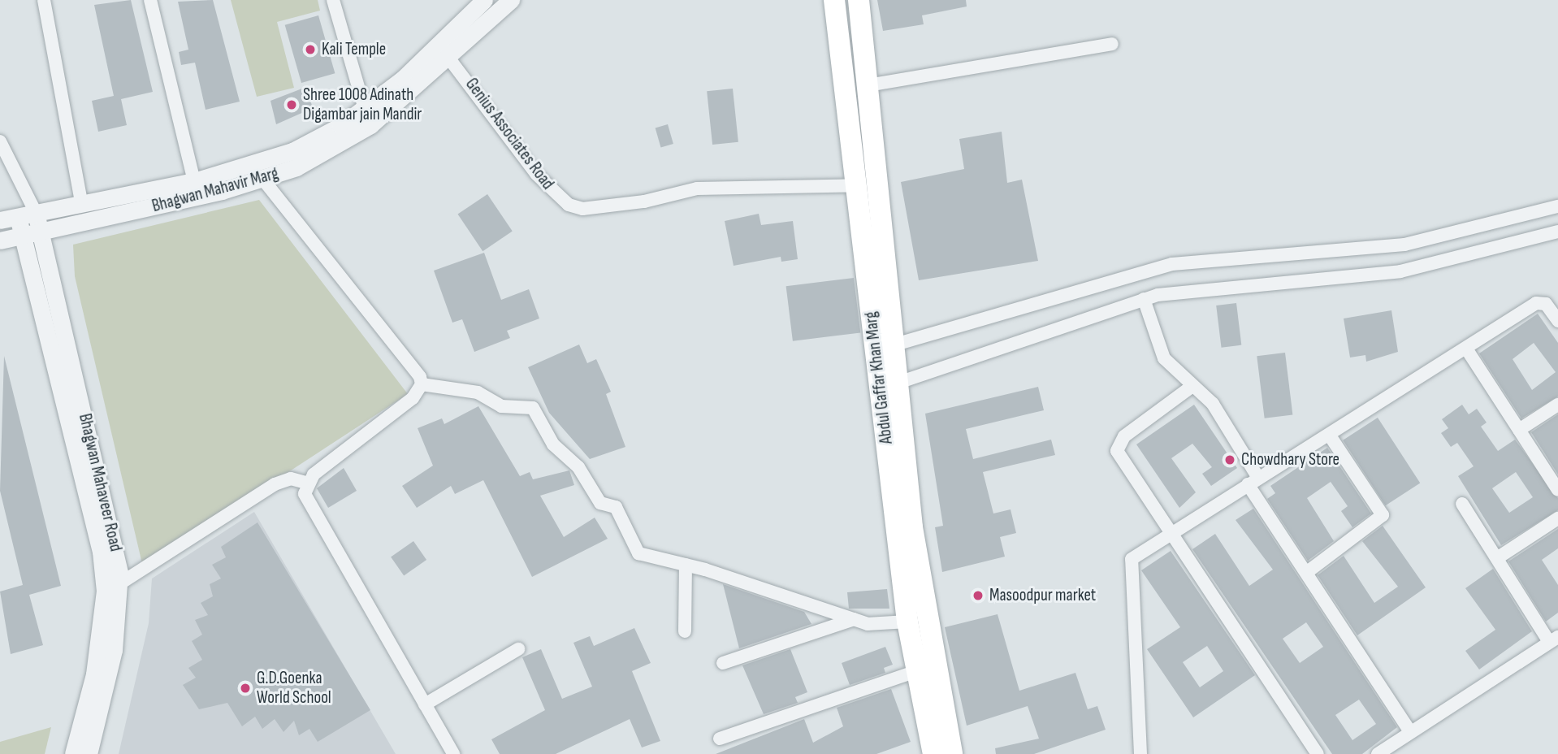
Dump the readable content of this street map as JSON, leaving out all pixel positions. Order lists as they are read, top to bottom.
{
  "streets": {
    "main road": ["Abdul Gaffar Khan Marg"],
    "street": ["Genius Associates Road", "Bhagwan Mahavir Marg", "Bhagwan Mahaveer Road"]
  },
  "crossings": [
    ["Genius Associates Road", "Bhagwan Mahavir Marg"],
    ["Genius Associates Road", "Abdul Gaffar Khan Marg"],
    ["Bhagwan Mahavir Marg", "Bhagwan Mahaveer Road"]
  ],
  "places": [
    "Kali Temple",
    "Shree 1008 Adinath Digambar jain Mandir",
    "Chowdhary Store",
    "Masoodpur market",
    "G.D.Goenka World School"
  ]
}
